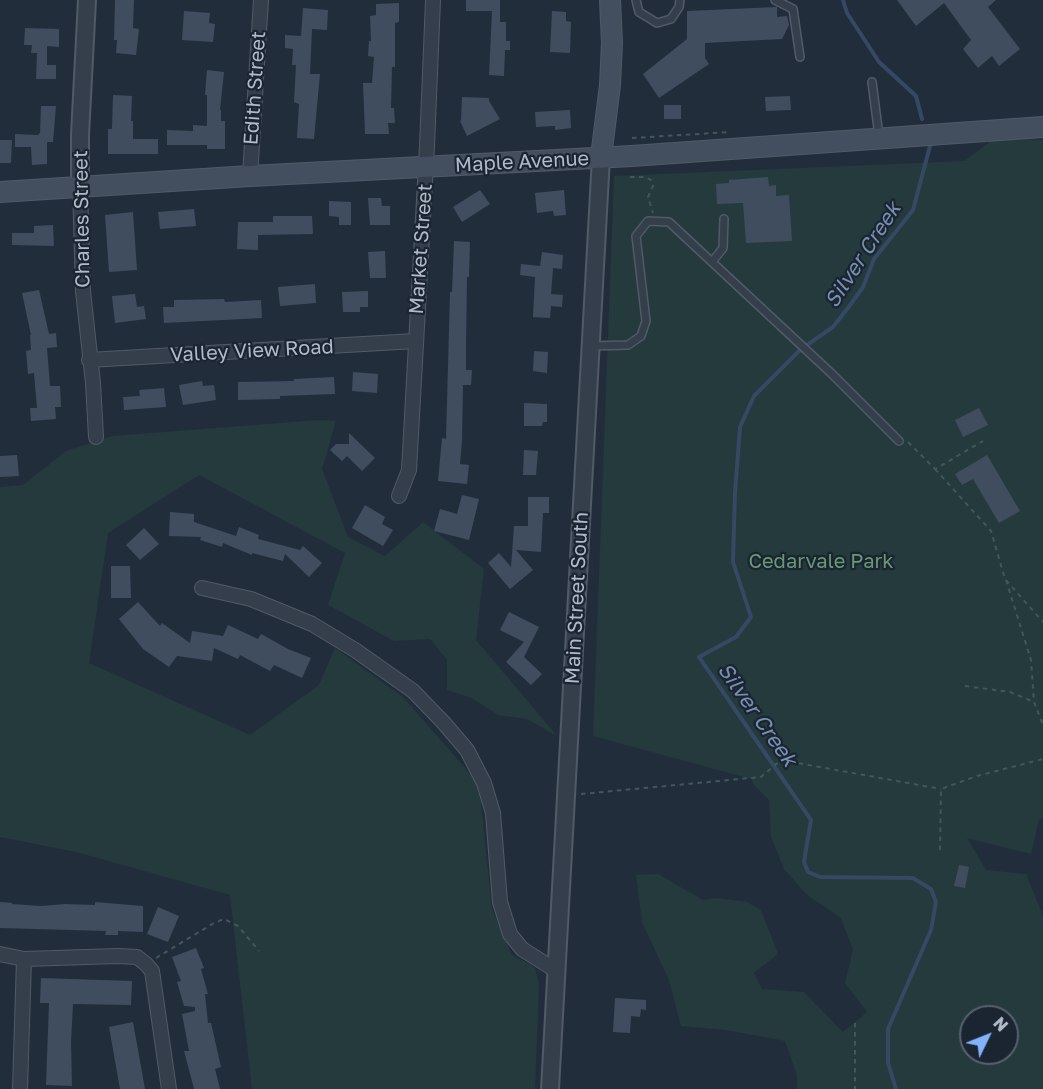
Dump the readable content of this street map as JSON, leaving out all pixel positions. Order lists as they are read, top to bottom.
{
  "streets": {
    "main road": ["Maple Avenue", "Main Street South"],
    "street": [
      "Edith Street",
      "Charles Street",
      "Market Street",
      "Valley View Road"
    ]
  },
  "crossings": [
    ["Edith Street", "Maple Avenue"],
    ["Maple Avenue", "Charles Street"],
    ["Maple Avenue", "Market Street"],
    ["Maple Avenue", "Main Street South"],
    ["Charles Street", "Valley View Road"],
    ["Market Street", "Valley View Road"]
  ],
  "water": ["Silver Creek"],
  "parks": ["Cedarvale Park"],
  "north": "top right"
}
